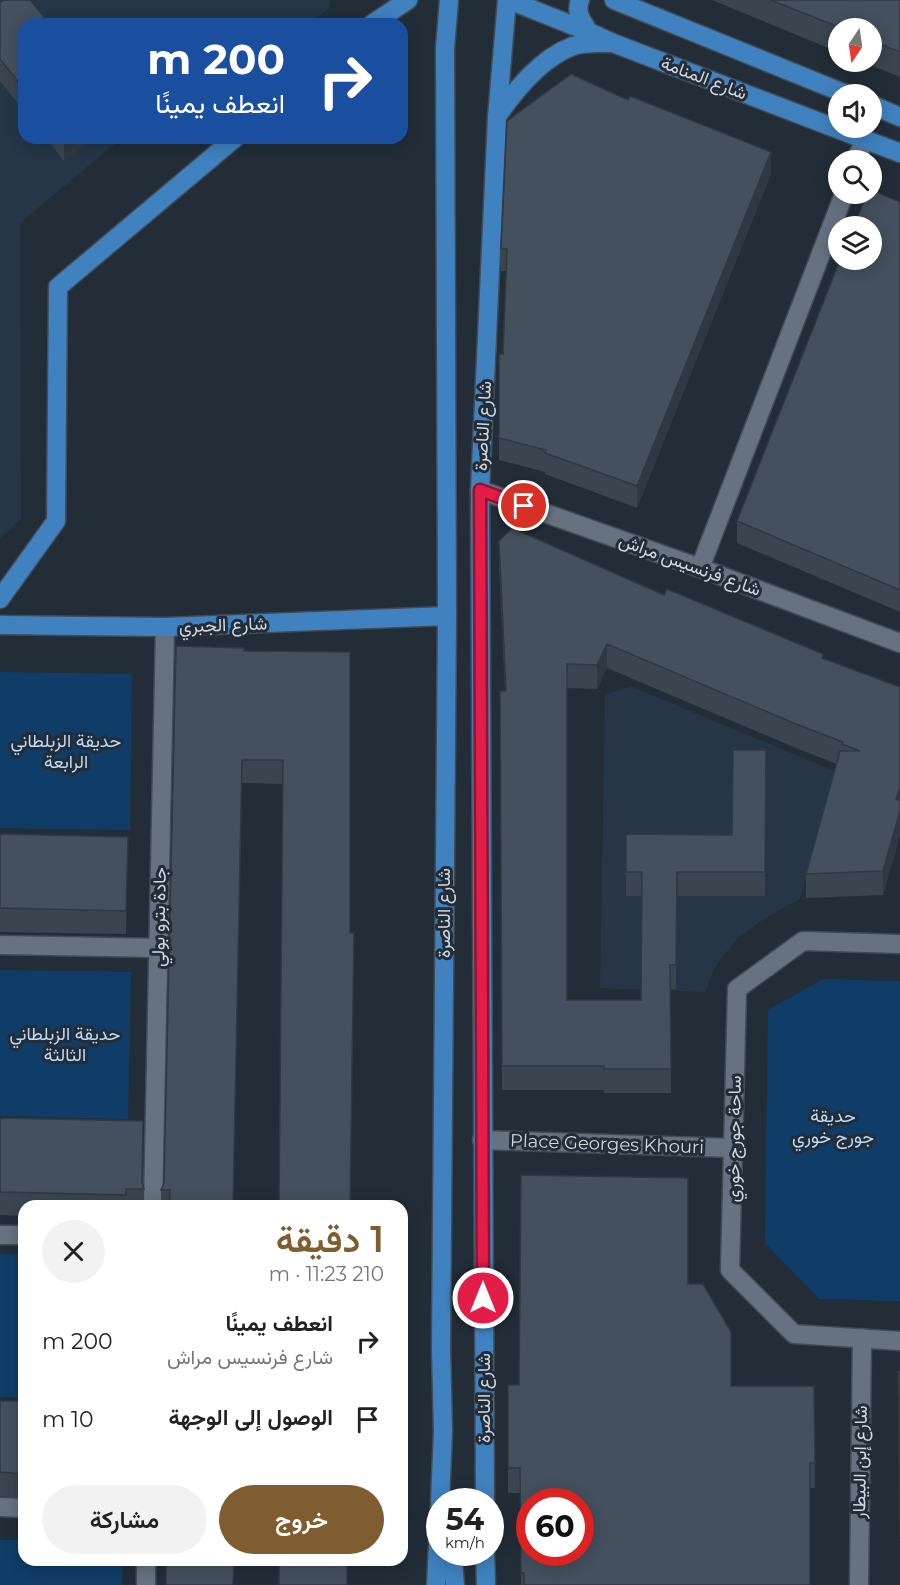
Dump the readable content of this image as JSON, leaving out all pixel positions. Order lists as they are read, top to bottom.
{
  "streets": {
    "main road": ["شارع المنامة", "شارع الناصرة", "شارع الجبري"],
    "street": [
      "شارع فرنسيس مراش",
      "جادة بترو بولي",
      "ساحة جورج خوري",
      "Place Georges Khouri",
      "شارع إبن البيطار"
    ]
  },
  "crossings": [
    ["شارع المنامة", "شارع الناصرة"],
    ["شارع الناصرة", "شارع فرنسيس مراش"],
    ["شارع الناصرة", "شارع الجبري"],
    ["شارع الناصرة", "Place Georges Khouri"],
    ["شارع الجبري", "جادة بترو بولي"],
    ["ساحة جورج خوري", "Place Georges Khouri"],
    ["ساحة جورج خوري", "شارع إبن البيطار"]
  ],
  "parks": ["حديقة الزبلطاني الرابعة", "حديقة الزبلطاني الثالثة", "حديقة جورج خوري"],
  "north": "bottom",
  "page": {
    "turn": ["200 m", "انعطف يمينًا"],
    "heading": ["1 دقيقة", "210 m · 11:23"],
    "list": [
      {
        "name": "انعطف يمينًا",
        "note": "شارع فرنسيس مراش",
        "value": "200 m"
      },
      {
        "name": "الوصول إلى الوجهة",
        "value": "10 m"
      }
    ],
    "buttons": ["خروج", "مشاركة"],
    "speed": "54 km/h",
    "limit": "60"
  }
}
